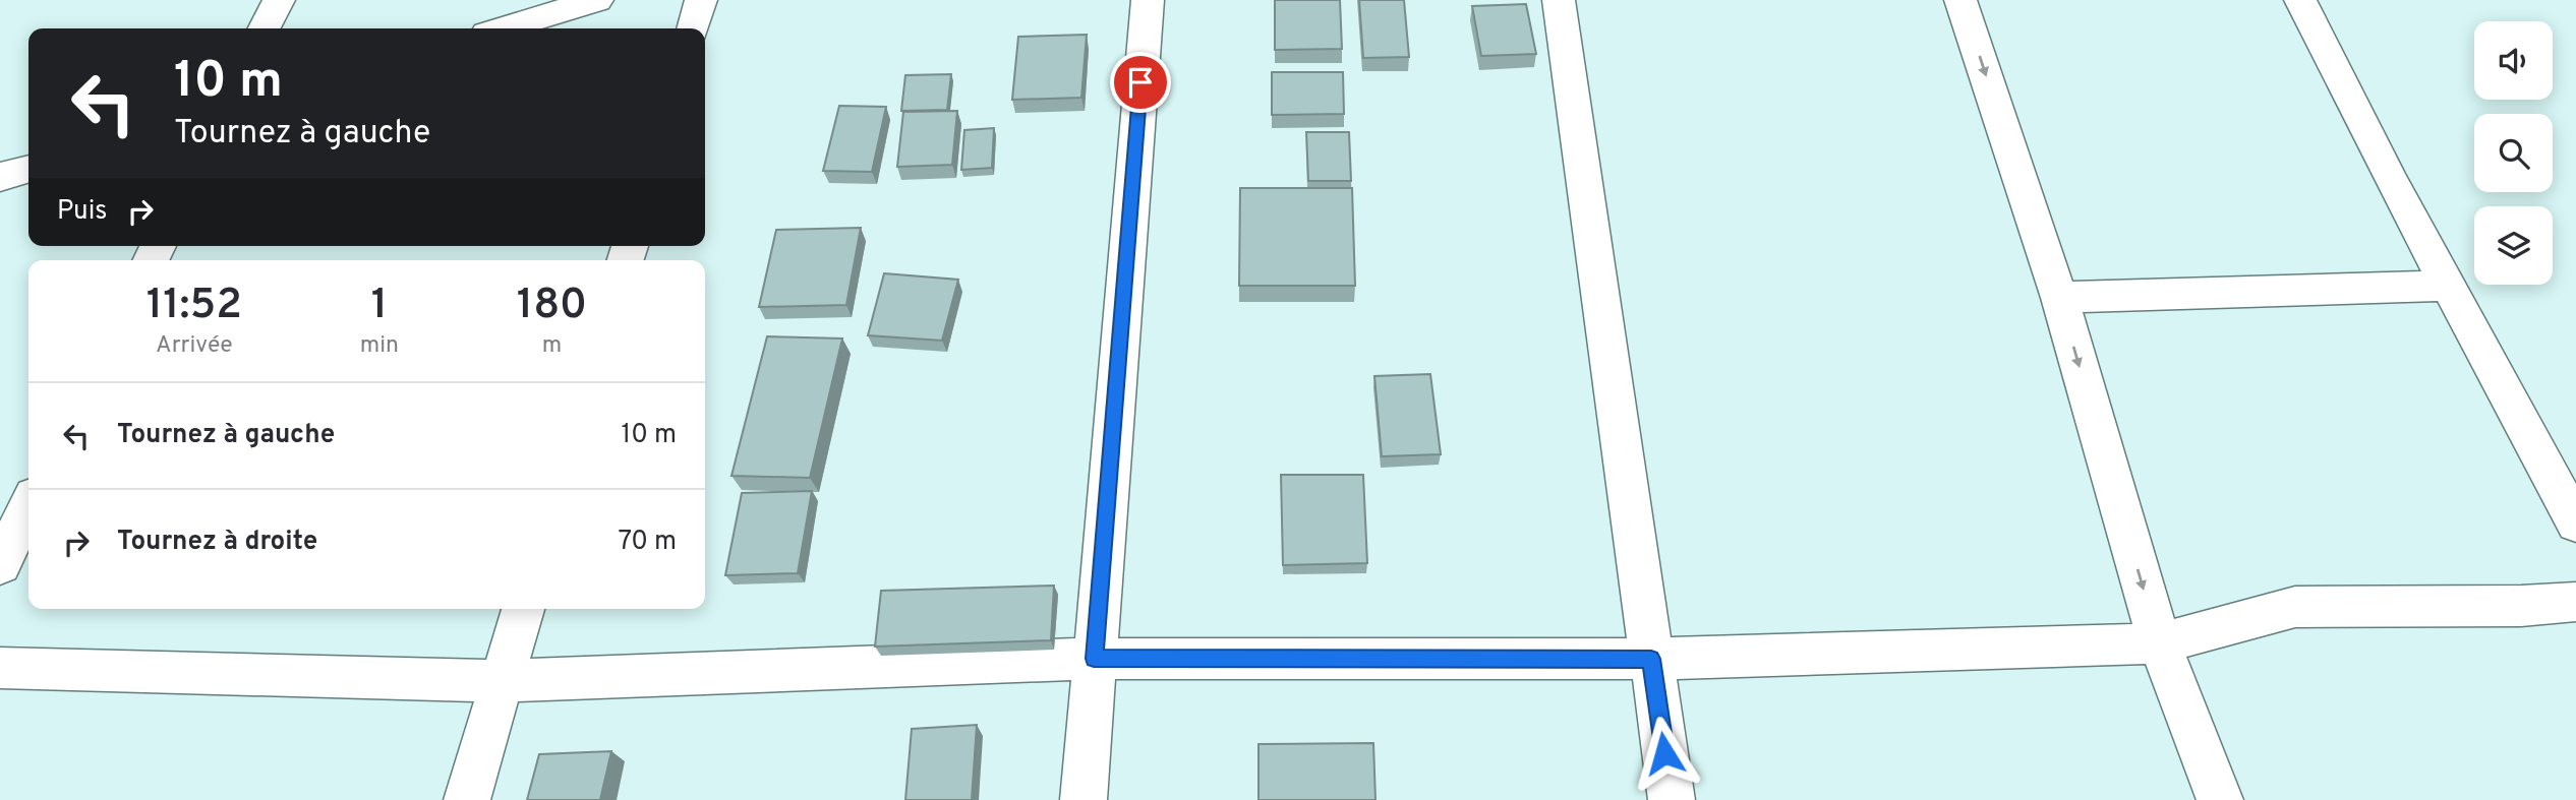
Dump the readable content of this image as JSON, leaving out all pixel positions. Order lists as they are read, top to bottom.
{
  "page": {
    "turn": ["10 m", "Tournez à gauche"],
    "then": "Puis",
    "eta": [
      "11:52",
      "Arrivée",
      "1",
      "min",
      "180",
      "m"
    ],
    "list": [
      {
        "name": "Tournez à gauche",
        "value": "10 m"
      },
      {
        "name": "Tournez à droite",
        "value": "70 m"
      }
    ]
  }
}
